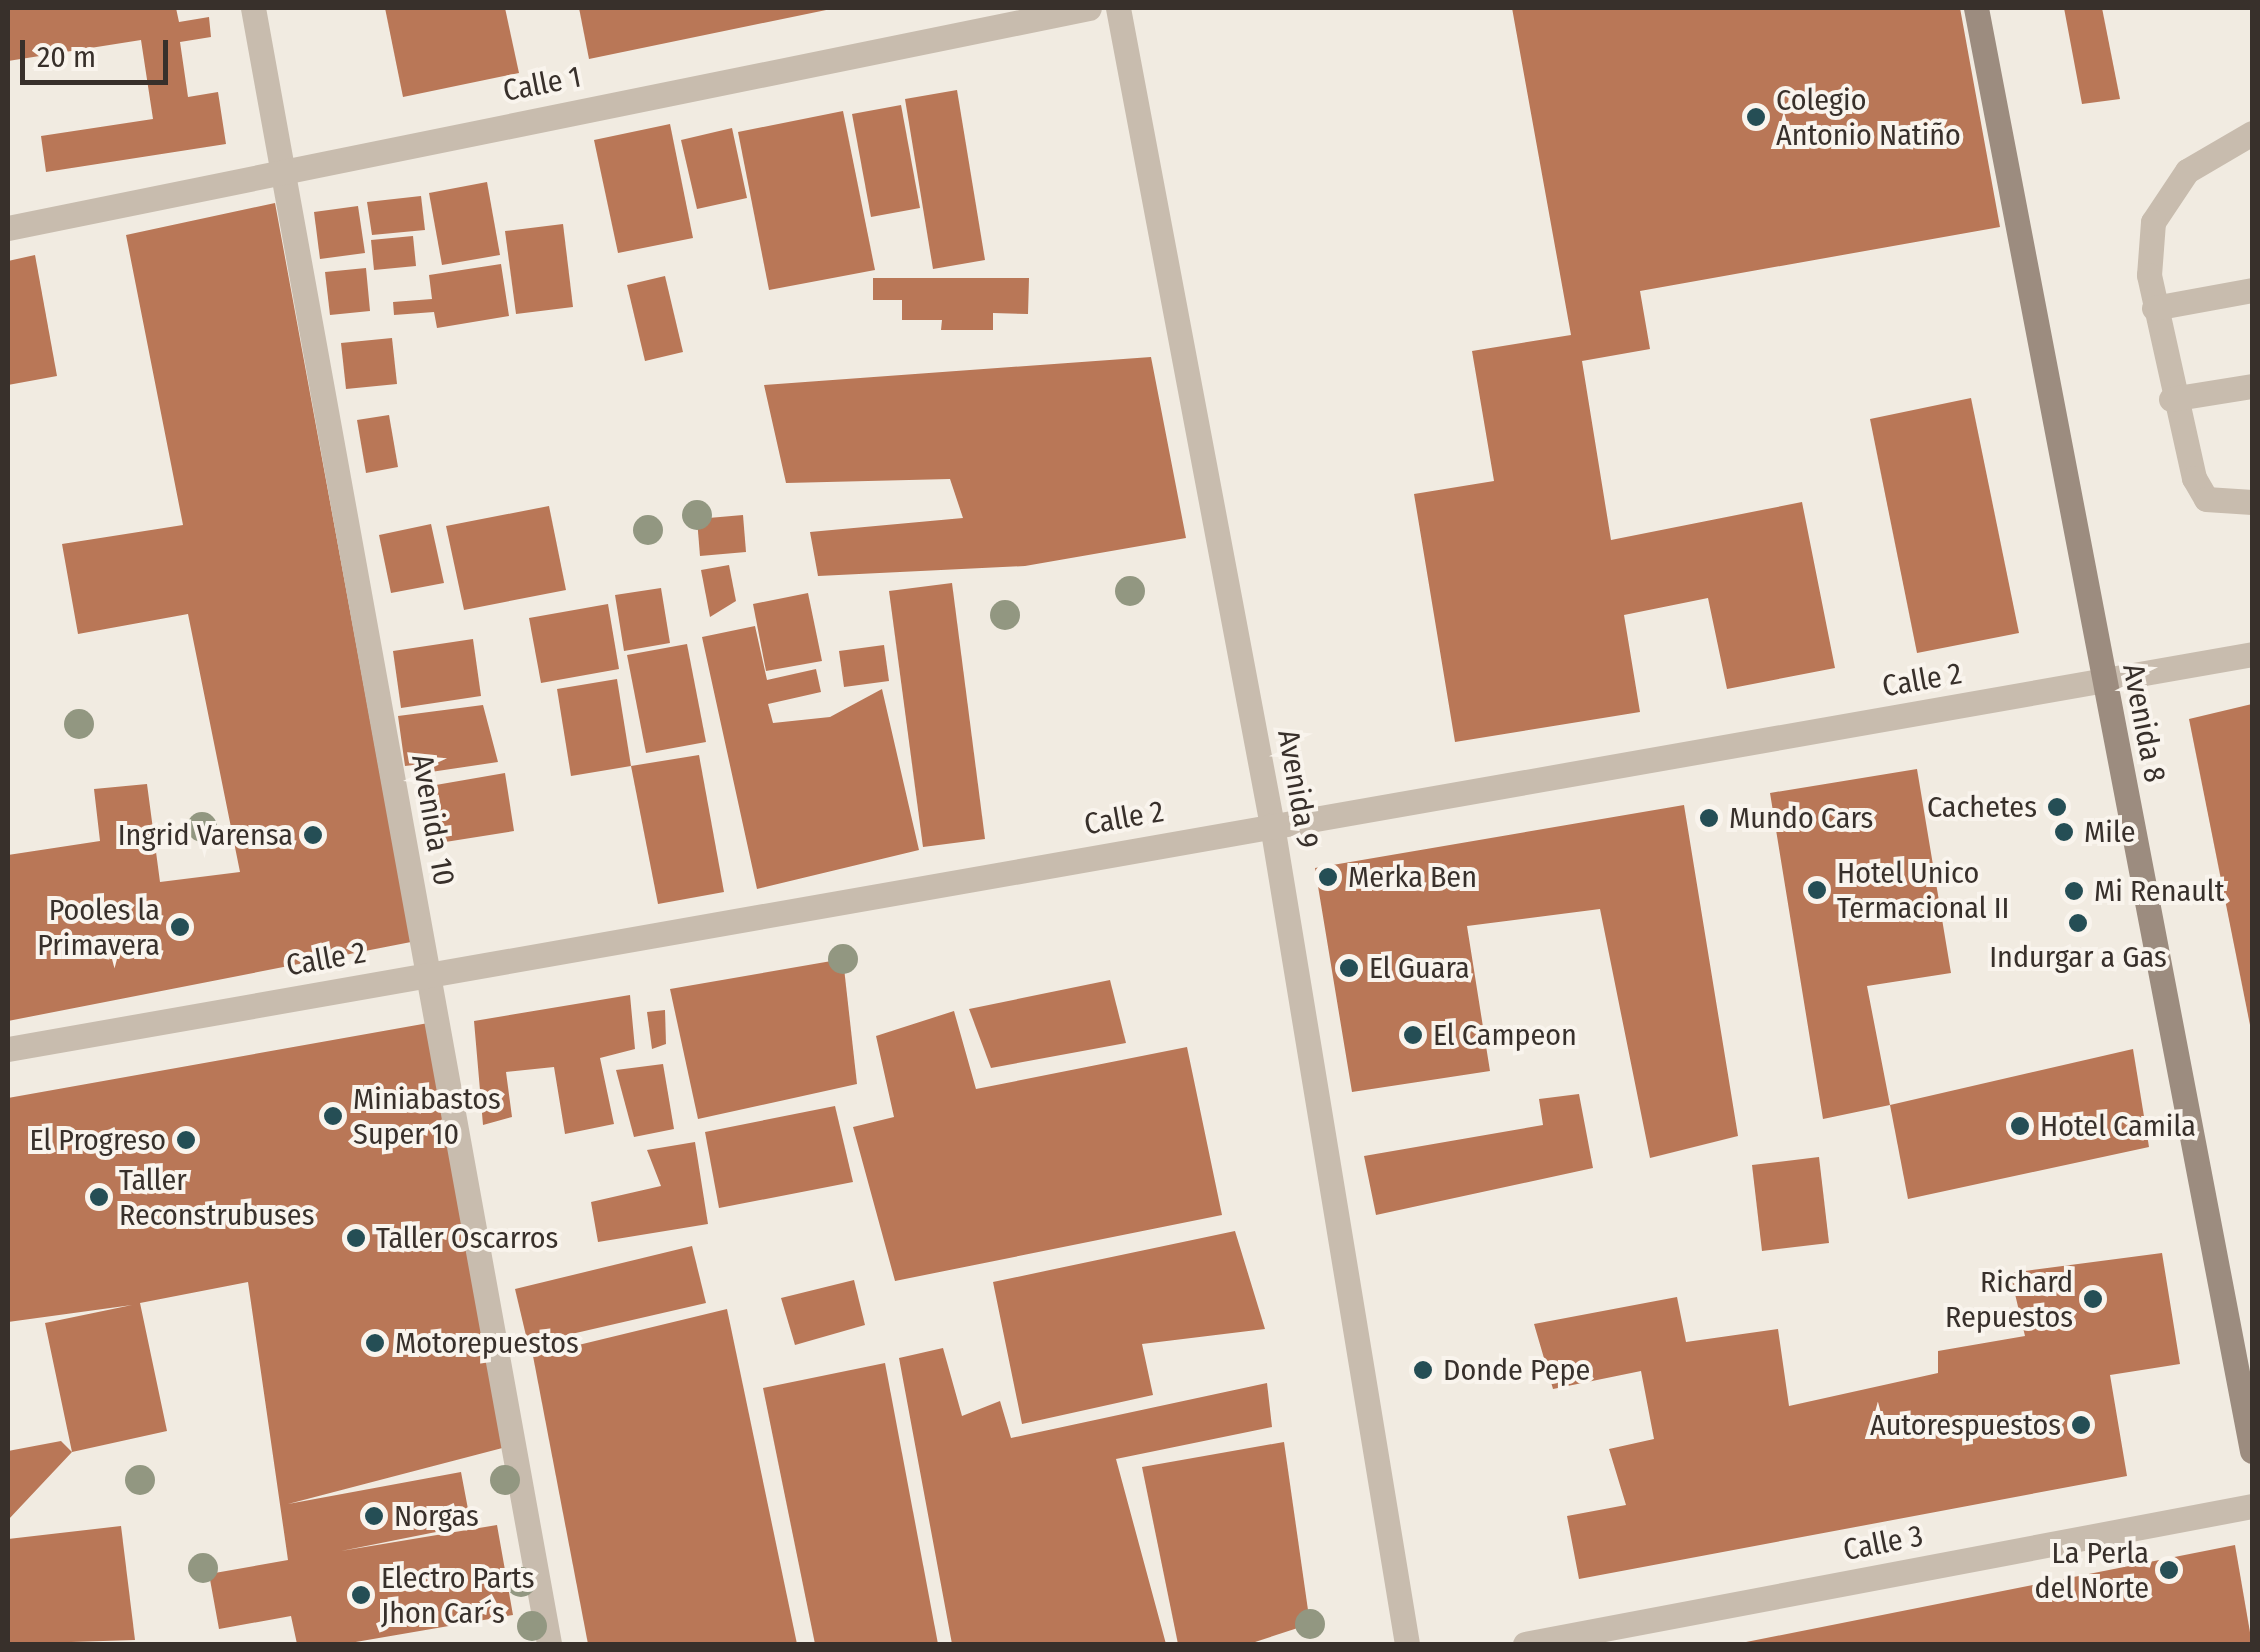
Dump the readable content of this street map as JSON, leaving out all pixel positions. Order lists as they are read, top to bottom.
{
  "streets": {
    "main road": ["Avenida 8"],
    "street": [
      "Calle 1",
      "Calle 2",
      "Avenida 9",
      "Avenida 10",
      "Calle 3"
    ]
  },
  "crossings": [
    ["Calle 1", "Avenida 10"],
    ["Calle 2", "Avenida 8"],
    ["Calle 2", "Avenida 9"],
    ["Calle 2", "Avenida 10"]
  ],
  "places": [
    "Colegio Antonio Natiño",
    "Cachetes",
    "Mundo Cars",
    "Mile",
    "Ingrid Varensa",
    "Merka Ben",
    "Hotel Unico Termacional II",
    "Mi Renault",
    "Indurgar a Gas",
    "Pooles la Primavera",
    "El Guara",
    "El Campeon",
    "Miniabastos Super 10",
    "Hotel Camila",
    "El Progreso",
    "Taller Reconstrubuses",
    "Taller Oscarros",
    "Richard Repuestos",
    "Motorepuestos",
    "Donde Pepe",
    "Autorespuestos",
    "Norgas",
    "La Perla del Norte",
    "Electro Parts Jhon Car´s"
  ],
  "scale_bar": "20 m"
}
